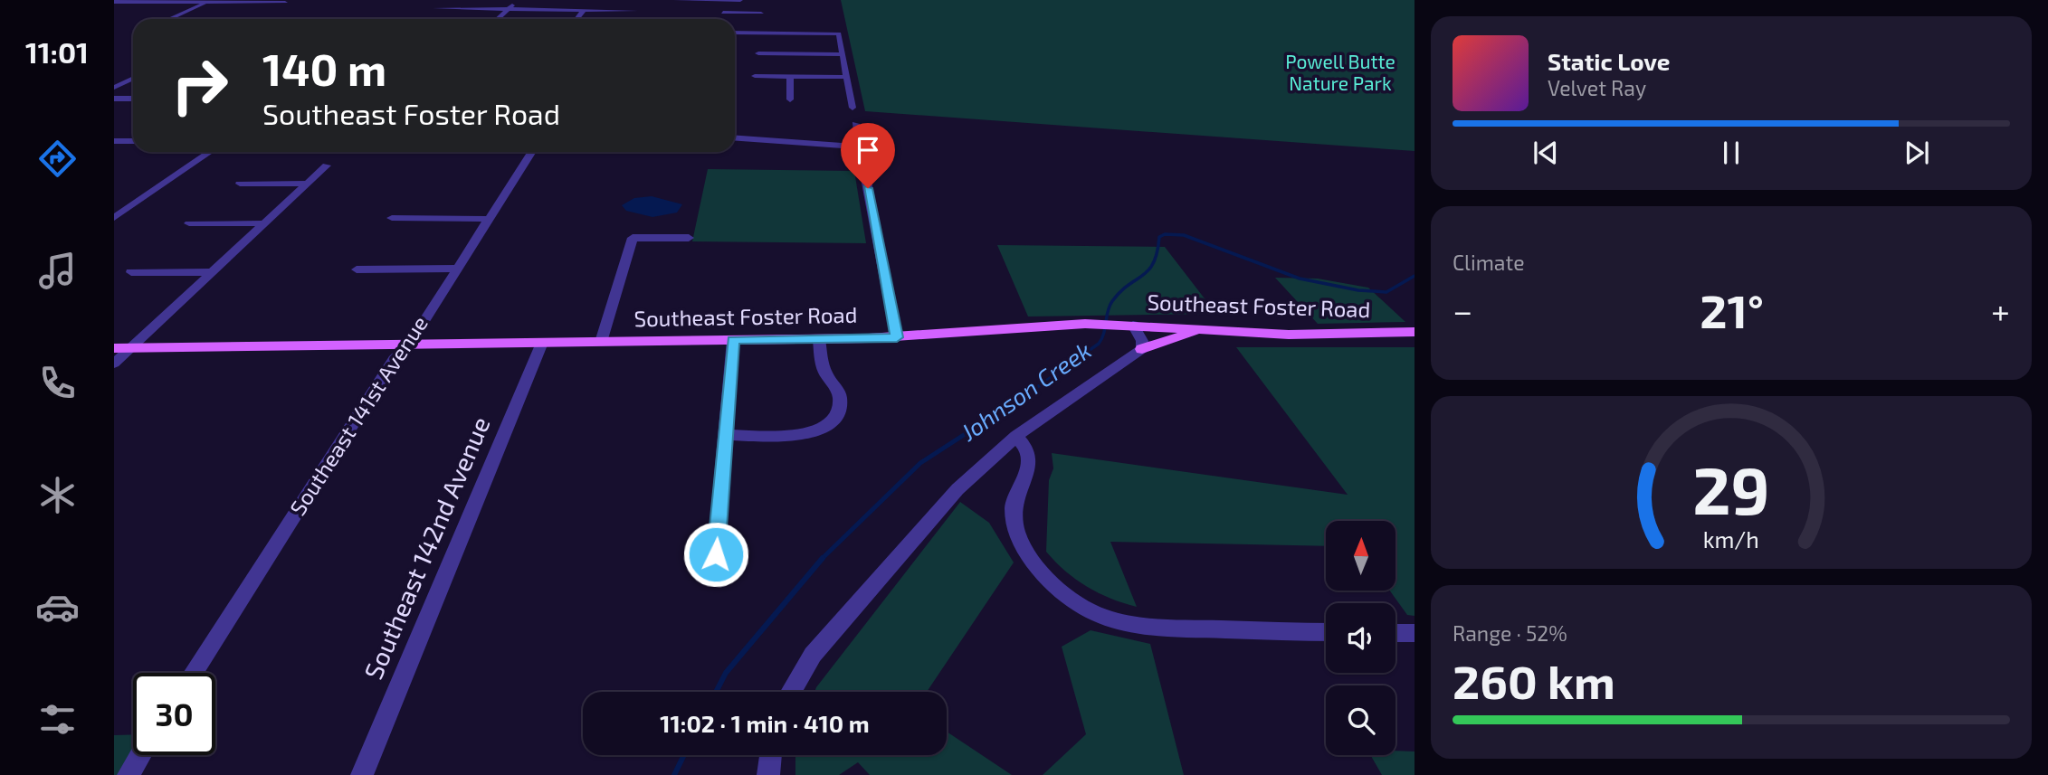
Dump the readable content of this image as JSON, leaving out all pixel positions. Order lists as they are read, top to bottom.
{
  "streets": {
    "main road": ["Southeast Foster Road"],
    "street": ["Southeast 141st Avenue", "Southeast 142nd Avenue"]
  },
  "crossings": [
    ["Southeast Foster Road", "Southeast 141st Avenue"],
    ["Southeast Foster Road", "Southeast 142nd Avenue"]
  ],
  "water": ["Johnson Creek"],
  "parks": ["Powell Butte Nature Park"],
  "north": "top",
  "page": {
    "tabs": "11:01",
    "turn": ["140 m", "Southeast Foster Road"],
    "song": ["Static Love", "Velvet Ray"],
    "tile": [
      "Climate",
      ["Range · 52%", "260 km"]
    ],
    "heat": ["−", "21°", "+"],
    "limit": "30",
    "trip": "11:02 · 1 min · 410 m",
    "gauge": ["29", "km/h"]
  }
}
